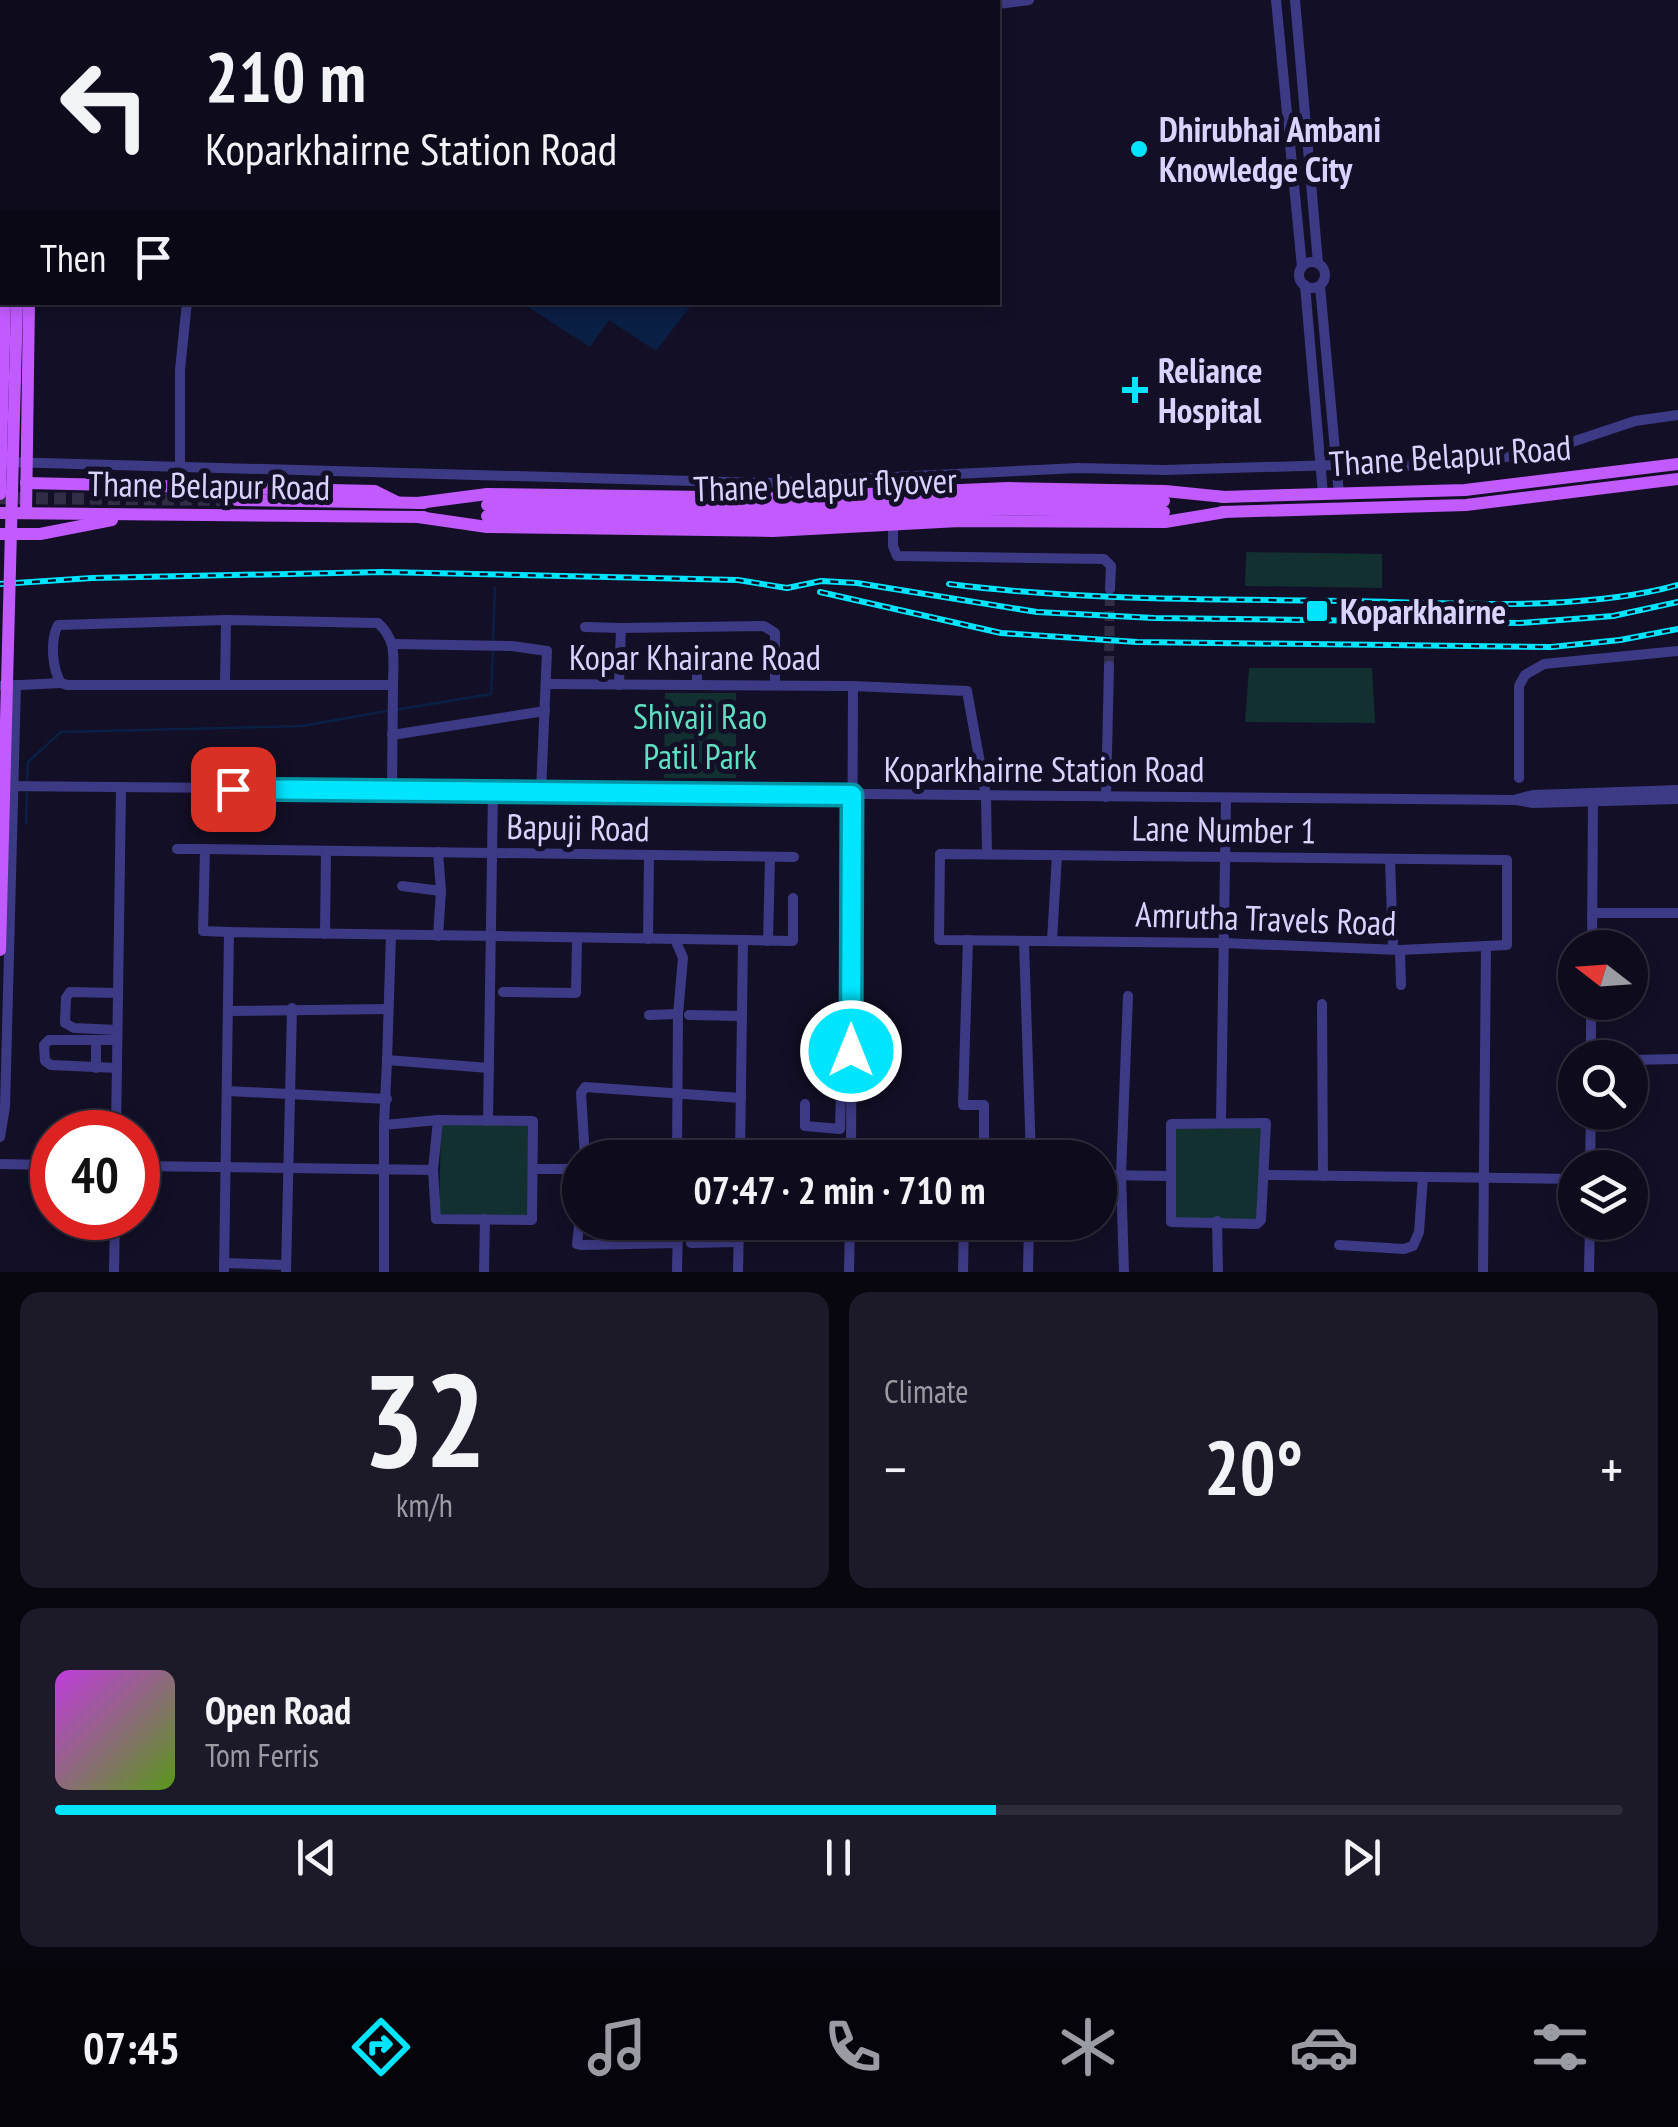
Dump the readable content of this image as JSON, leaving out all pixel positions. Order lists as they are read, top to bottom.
{
  "streets": {
    "main road": ["Thane Belapur Road", "Thane belapur flyover"],
    "street": [
      "Kopar Khairane Road",
      "Koparkhairne Station Road",
      "Bapuji Road",
      "Lane Number 1",
      "Amrutha Travels Road"
    ]
  },
  "crossings": [
    ["Thane Belapur Road", "Thane belapur flyover"],
    ["Kopar Khairane Road", "Koparkhairne Station Road"],
    ["Lane Number 1", "Amrutha Travels Road"]
  ],
  "parks": ["Shivaji Rao Patil Park"],
  "places": {
    "other": ["Dhirubhai Ambani Knowledge City"],
    "health": ["Reliance Hospital"],
    "transit": ["Koparkhairne"]
  },
  "north": "left",
  "page": {
    "turn": ["210 m", "Koparkhairne Station Road"],
    "then": "Then",
    "limit": "40",
    "trip": "07:47 · 2 min · 710 m",
    "tile": [
      ["32", "km/h"],
      "Climate"
    ],
    "heat": ["−", "20°", "+"],
    "song": ["Open Road", "Tom Ferris"],
    "tabs": "07:45"
  }
}
